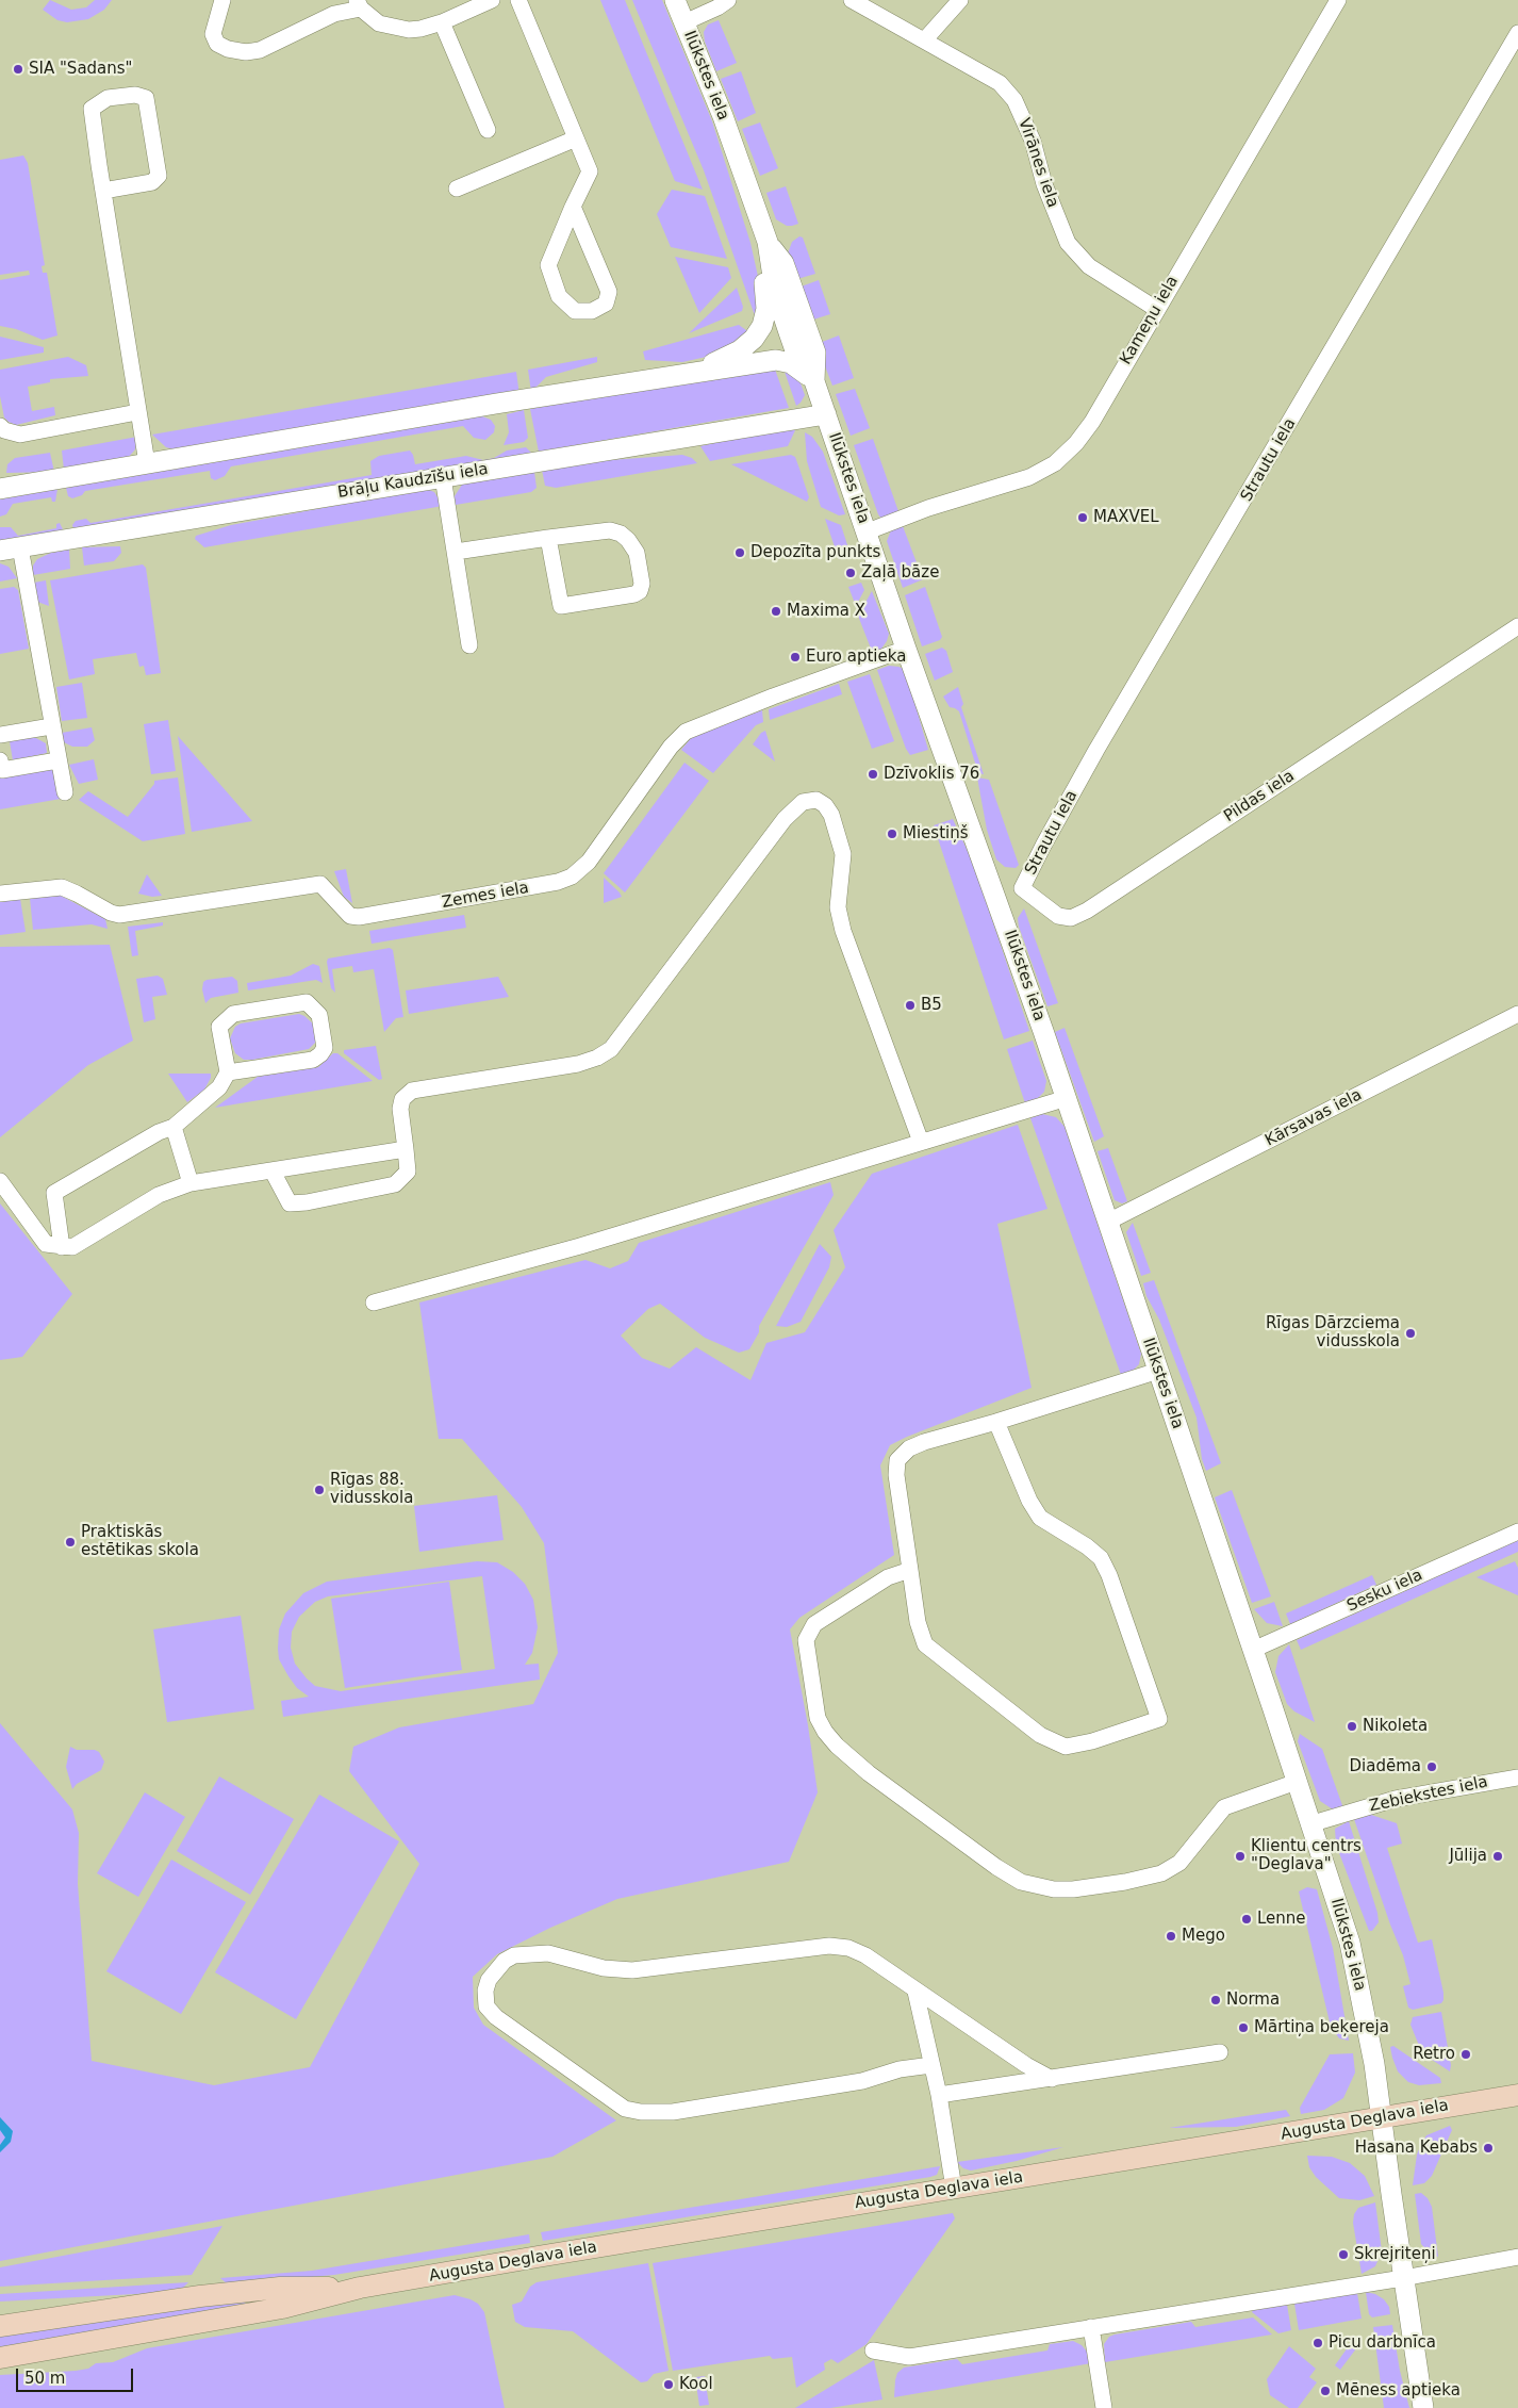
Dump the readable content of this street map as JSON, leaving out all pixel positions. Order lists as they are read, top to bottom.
{
  "streets": {
    "main road": ["Augusta Deglava iela"],
    "street": [
      "Ilūkstes iela",
      "Virānes iela",
      "Kameņu iela",
      "Strautu iela",
      "Brāļu Kaudzīšu iela",
      "Pildas iela",
      "Zemes iela",
      "Kārsavas iela",
      "Sesku iela",
      "Zebiekstes iela"
    ]
  },
  "crossings": [
    ["Ilūkstes iela", "Kameņu iela"],
    ["Ilūkstes iela", "Brāļu Kaudzīšu iela"],
    ["Ilūkstes iela", "Zemes iela"],
    ["Ilūkstes iela", "Kārsavas iela"],
    ["Ilūkstes iela", "Sesku iela"],
    ["Ilūkstes iela", "Zebiekstes iela"],
    ["Ilūkstes iela", "Augusta Deglava iela"],
    ["Virānes iela", "Kameņu iela"],
    ["Strautu iela", "Pildas iela"]
  ],
  "places": [
    "SIA \"Sadans\"",
    "MAXVEL",
    "Depozīta punkts",
    "Zaļā bāze",
    "Maxima X",
    "Euro aptieka",
    "Dzīvoklis 76",
    "Miestiņš",
    "B5",
    "Rīgas Dārzciema vidusskola",
    "Rīgas 88. vidusskola",
    "Praktiskās estētikas skola",
    "Nikoleta",
    "Diadēma",
    "Klientu centrs \"Deglava\"",
    "Jūlija",
    "Lenne",
    "Mego",
    "Norma",
    "Mārtiņa beķereja",
    "Retro",
    "Hasana Kebabs",
    "Skrejriteņi",
    "Picu darbnīca",
    "Kool",
    "Mēness aptieka"
  ],
  "scale_bar": "50 m"
}
